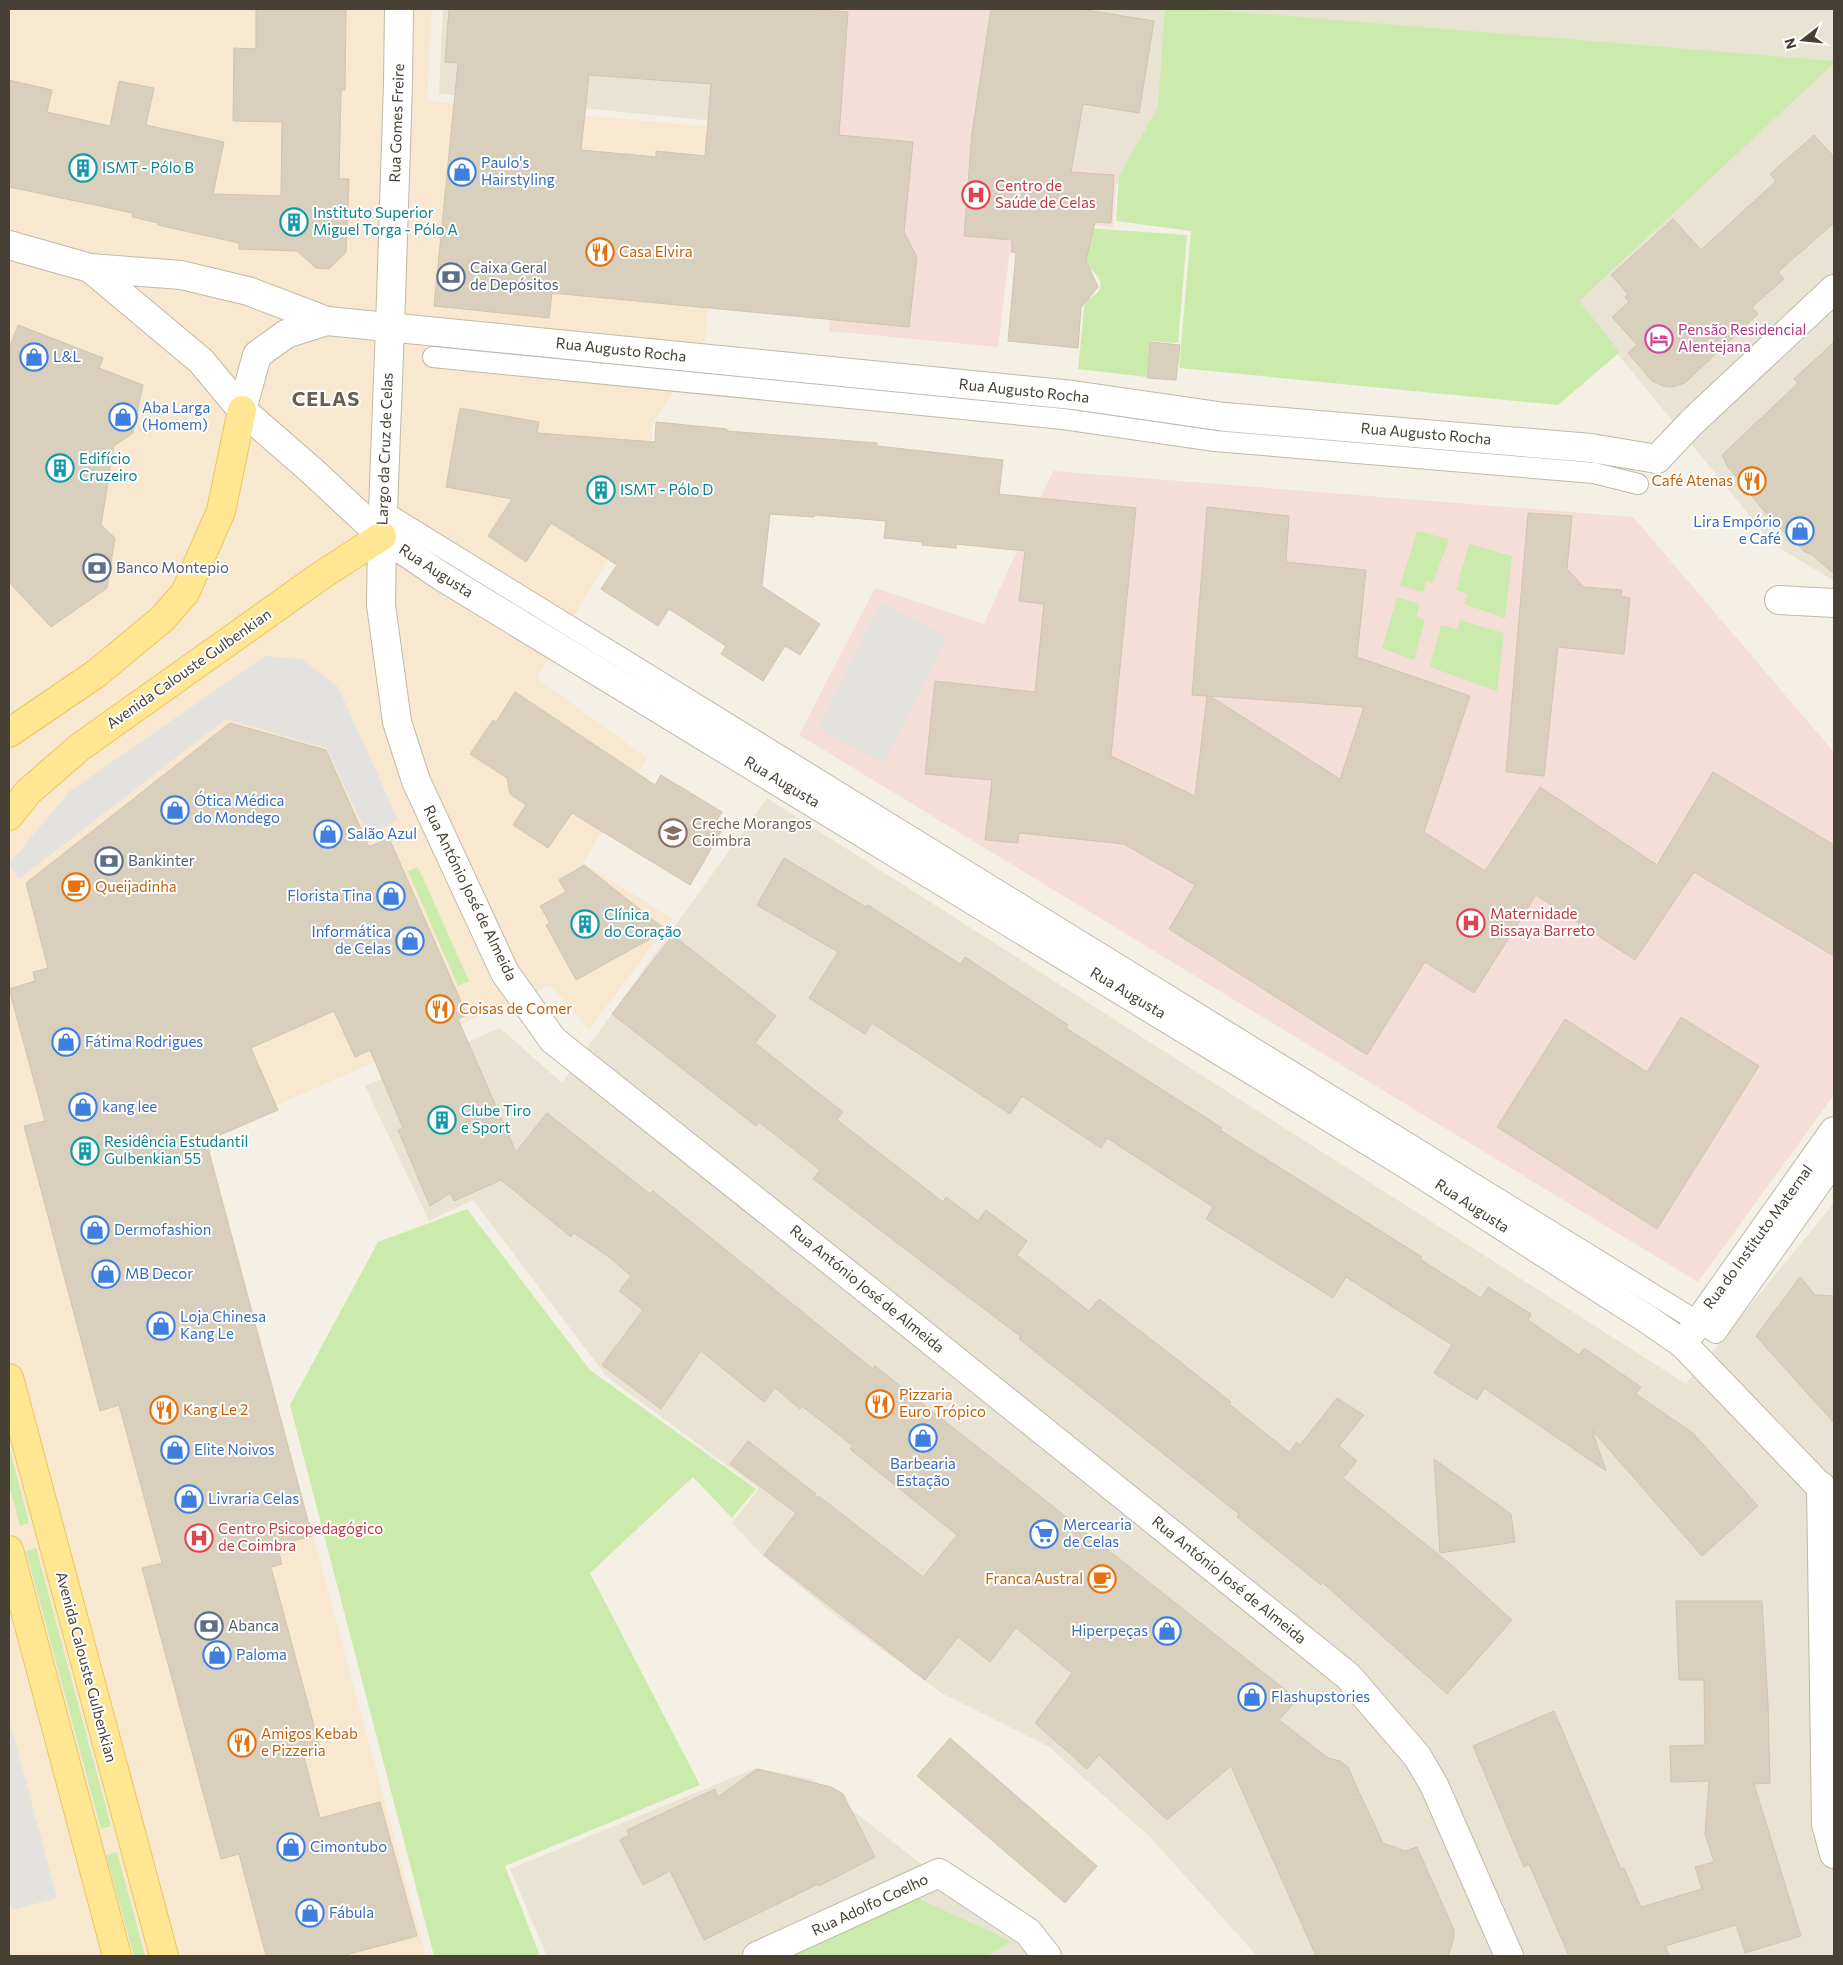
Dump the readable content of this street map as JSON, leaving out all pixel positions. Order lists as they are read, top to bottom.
{
  "streets": {
    "main road": ["Avenida Calouste Gulbenkian"],
    "street": [
      "Rua Gomes Freire",
      "Rua Augusto Rocha",
      "Largo da Cruz de Celas",
      "Rua Augusta",
      "Rua António José de Almeida",
      "Rua do Instituto Maternal",
      "Rua Adolfo Coelho"
    ]
  },
  "crossings": [
    ["Rua Gomes Freire", "Rua Augusto Rocha"],
    ["Rua Gomes Freire", "Largo da Cruz de Celas"],
    ["Rua Augusto Rocha", "Largo da Cruz de Celas"],
    ["Largo da Cruz de Celas", "Rua Augusta"],
    ["Largo da Cruz de Celas", "Avenida Calouste Gulbenkian"],
    ["Largo da Cruz de Celas", "Rua António José de Almeida"],
    ["Rua Augusta", "Avenida Calouste Gulbenkian"],
    ["Rua Augusta", "Rua António José de Almeida"],
    ["Rua Augusta", "Rua do Instituto Maternal"],
    ["Avenida Calouste Gulbenkian", "Rua António José de Almeida"]
  ],
  "districts": ["CELAS"],
  "places": {
    "building": [
      "ISMT - Pólo B",
      "Instituto Superior Miguel Torga - Pólo A",
      "Edifício Cruzeiro",
      "ISMT - Pólo D",
      "Clínica do Coração",
      "Clube Tiro e Sport",
      "Residência Estudantil Gulbenkian 55"
    ],
    "shop": [
      "Paulo's Hairstyling",
      "L&L",
      "Aba Larga (Homem)",
      "Lira Empório e Café",
      "Ótica Médica do Mondego",
      "Salão Azul",
      "Florista Tina",
      "Informática de Celas",
      "Fátima Rodrigues",
      "kang lee",
      "Dermofashion",
      "MB Decor",
      "Loja Chinesa Kang Le",
      "Barbearia Estação",
      "Elite Noivos",
      "Livraria Celas",
      "Hiperpeças",
      "Paloma",
      "Flashupstories",
      "Cimontubo",
      "Fábula"
    ],
    "hospital": ["Centro de Saúde de Celas", "Maternidade Bissaya Barreto", "Centro Psicopedagógico de Coimbra"],
    "restaurant": [
      "Casa Elvira",
      "Café Atenas",
      "Coisas de Comer",
      "Pizzaria Euro Trópico",
      "Kang Le 2",
      "Amigos Kebab e Pizzeria"
    ],
    "bank": [
      "Caixa Geral de Depósitos",
      "Banco Montepio",
      "Bankinter",
      "Abanca"
    ],
    "hotel": ["Pensão Residencial Alentejana"],
    "school or university": ["Creche Morangos Coimbra"],
    "cafe": ["Queijadinha", "Franca Austral"],
    "supermarket": ["Mercearia de Celas"]
  },
  "north": "left"
}
